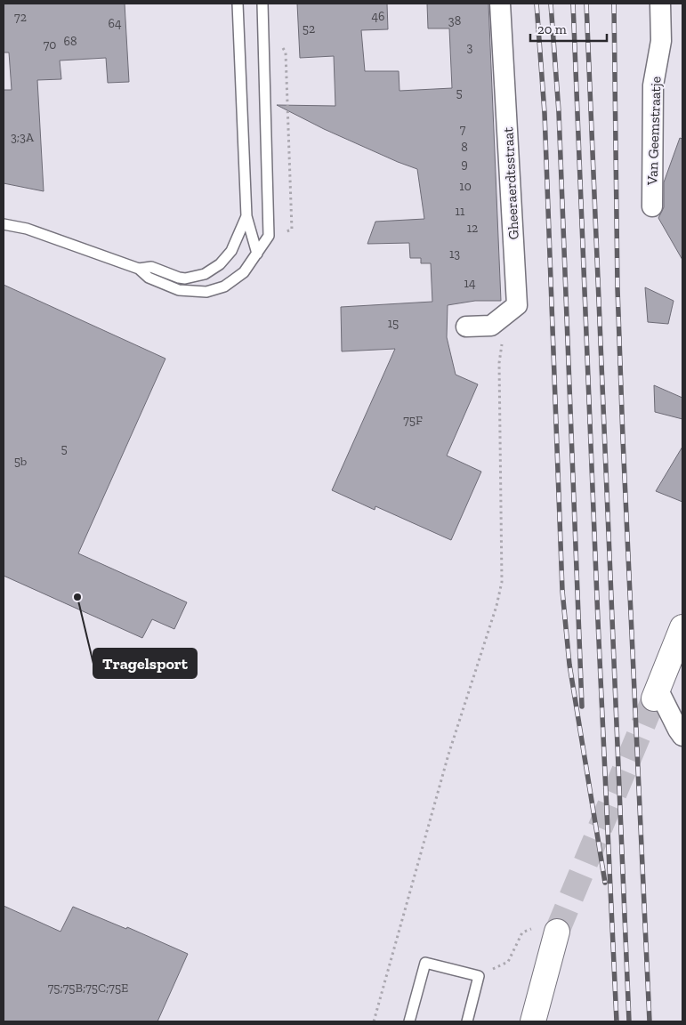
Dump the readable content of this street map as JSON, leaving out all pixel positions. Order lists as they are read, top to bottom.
{
  "streets": {
    "street": ["Van Geemstraatje", "Gheeraerdtsstraat"]
  },
  "places": ["Tragelsport"],
  "house_numbers": [
    "46",
    "72",
    "38",
    "64",
    "52",
    "68",
    "70",
    "3",
    "5",
    "7",
    "3;3A",
    "8",
    "9",
    "10",
    "11",
    "12",
    "13",
    "14",
    "15",
    "75F",
    "5",
    "5b",
    "75;75B;75C;75E"
  ],
  "scale_bar": "20 m"
}
